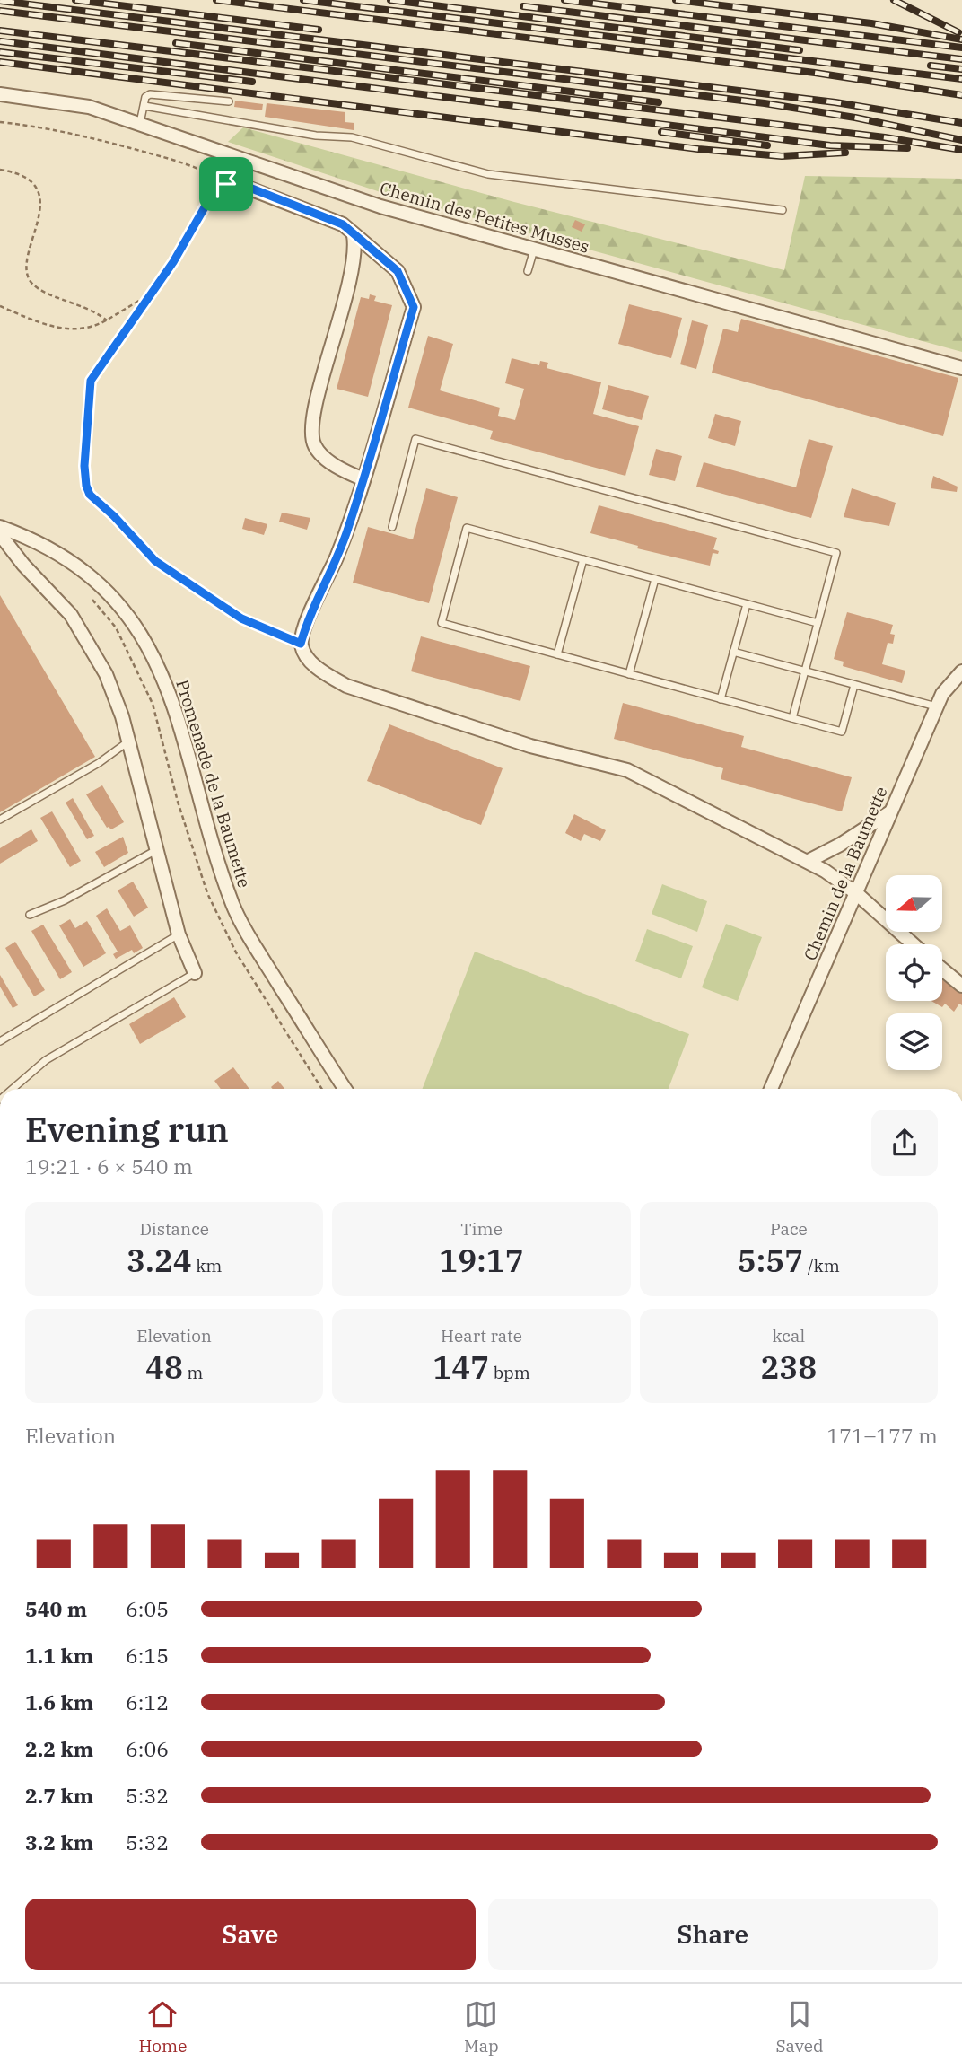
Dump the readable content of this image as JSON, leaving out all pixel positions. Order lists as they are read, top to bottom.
{
  "streets": {
    "street": ["Chemin des Petites Musses", "Promenade de la Baumette", "Chemin de la Baumette"]
  },
  "north": "left",
  "page": {
    "heading": ["Evening run", "19:21 · 6 × 540 m"],
    "stats": [
      ["Distance", "3.24 km"],
      ["Time", "19:17"],
      ["Pace", "5:57 /km"],
      ["Elevation", "48 m"],
      ["Heart rate", "147 bpm"],
      ["kcal", "238"]
    ],
    "chart": ["Elevation", "171–177 m"],
    "list": [
      {
        "name": "540 m",
        "note": "6:05"
      },
      {
        "name": "1.1 km",
        "note": "6:15"
      },
      {
        "name": "1.6 km",
        "note": "6:12"
      },
      {
        "name": "2.2 km",
        "note": "6:06"
      },
      {
        "name": "2.7 km",
        "note": "5:32"
      },
      {
        "name": "3.2 km",
        "note": "5:32"
      }
    ],
    "buttons": ["Save", "Share"],
    "tabs": ["Home", "Map", "Saved"]
  }
}
